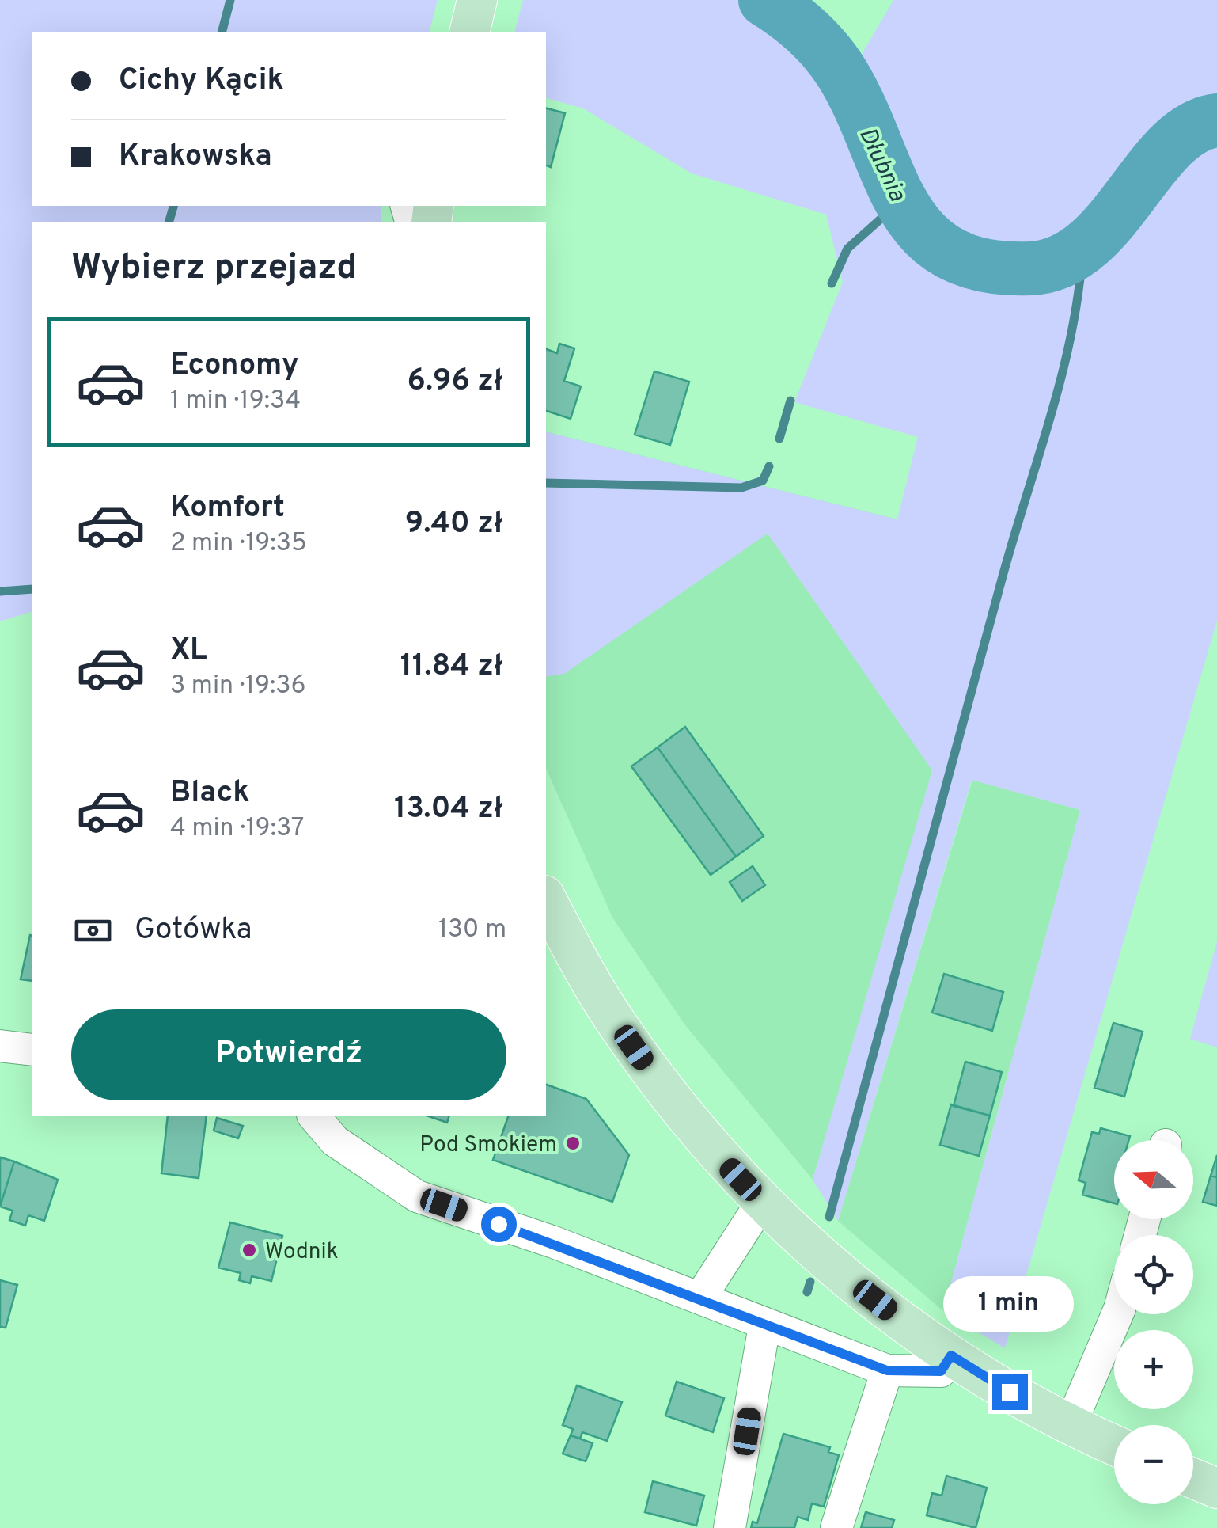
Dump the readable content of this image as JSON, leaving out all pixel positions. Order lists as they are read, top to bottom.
{
  "water": ["Dłubnia"],
  "places": ["Pod Smokiem", "Wodnik"],
  "north": "left",
  "page": {
    "banner": ["Cichy Kącik", "Krakowska"],
    "heading": "Wybierz przejazd",
    "list": [
      {
        "name": "Economy",
        "note": "1 min · 19:34",
        "value": "6.96 zł"
      },
      {
        "name": "Komfort",
        "note": "2 min · 19:35",
        "value": "9.40 zł"
      },
      {
        "name": "XL",
        "note": "3 min · 19:36",
        "value": "11.84 zł"
      },
      {
        "name": "Black",
        "note": "4 min · 19:37",
        "value": "13.04 zł"
      }
    ],
    "pay": ["Gotówka", "130 m"],
    "buttons": "Potwierdź",
    "map_buttons": ["+", "−"],
    "bubble": "1 min"
  }
}
